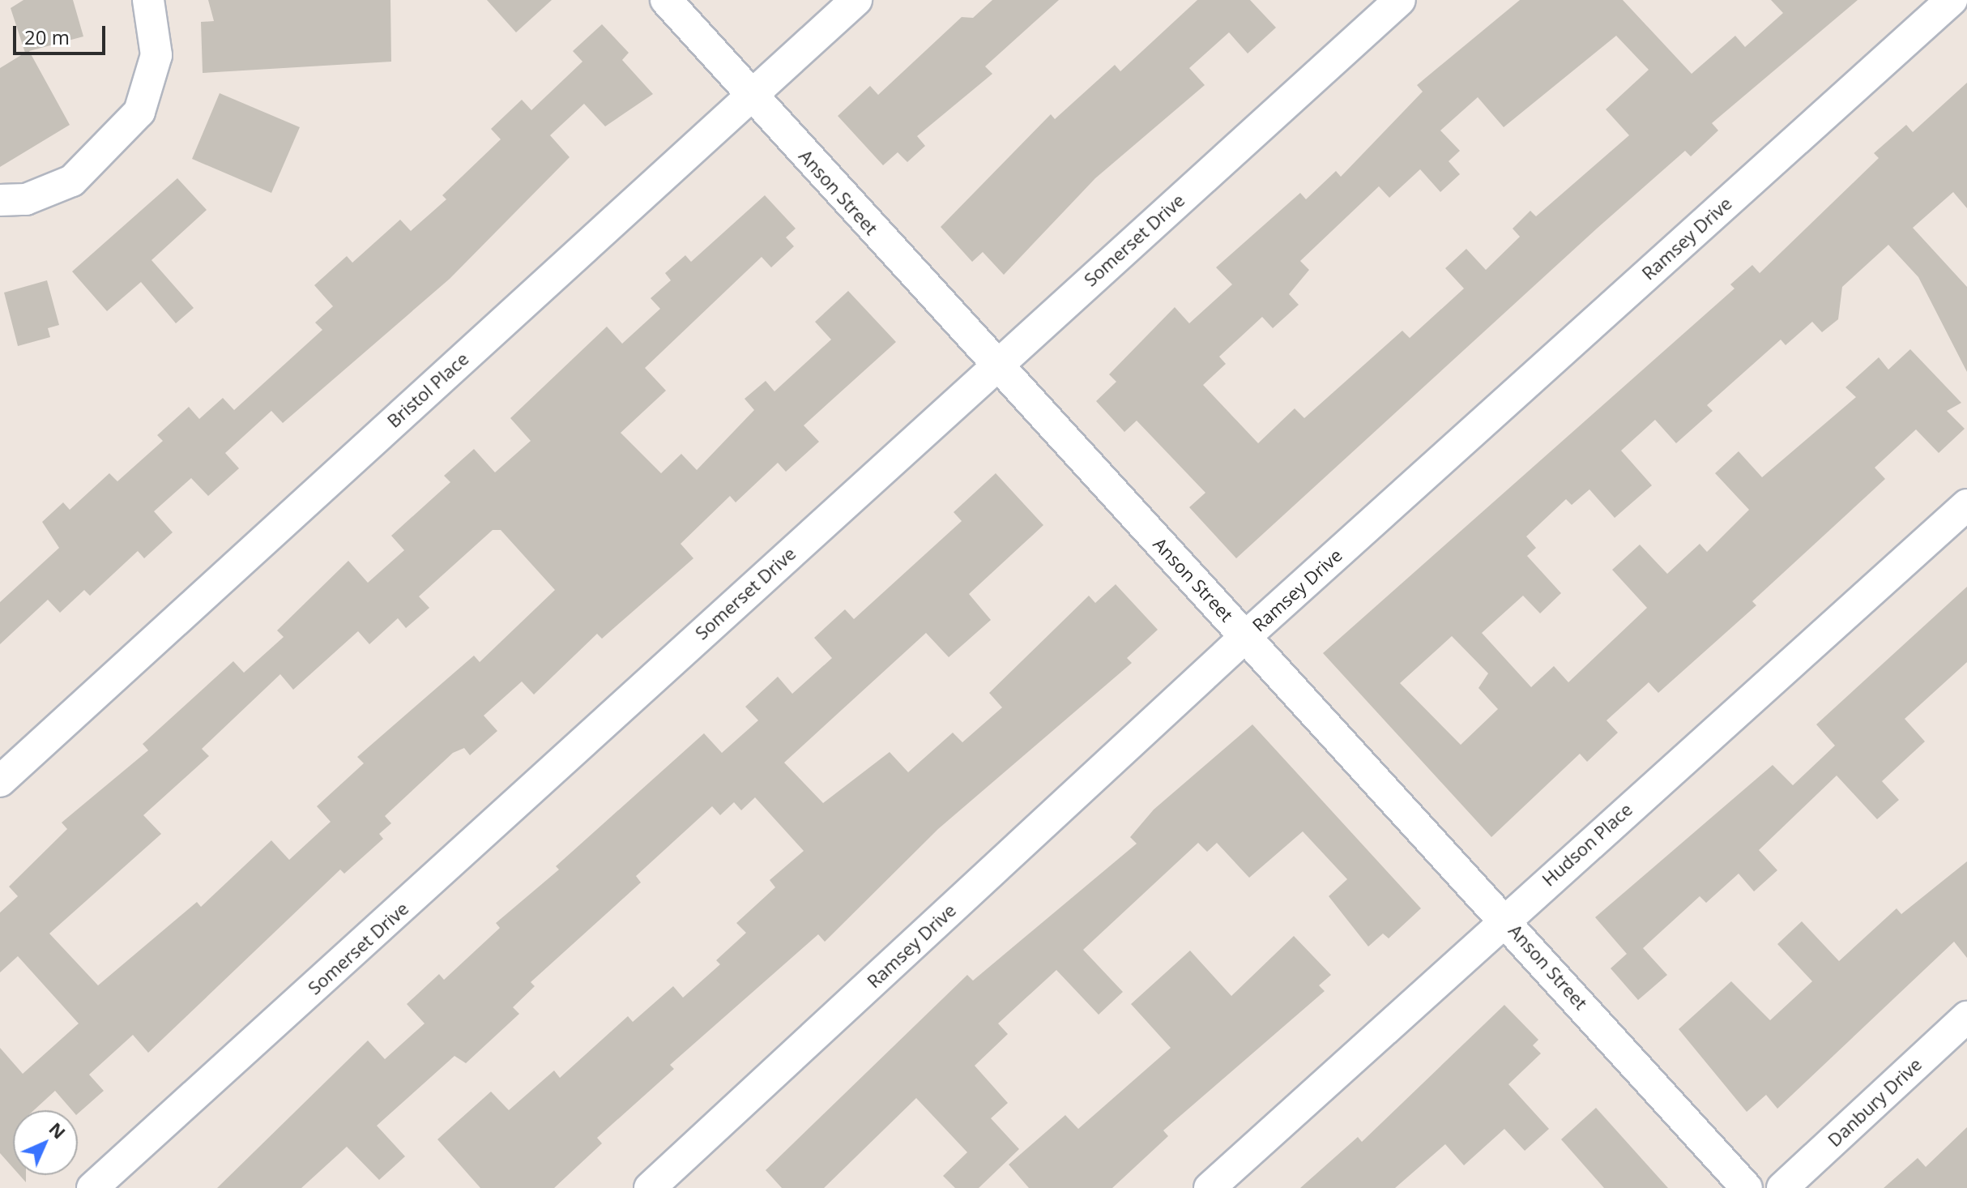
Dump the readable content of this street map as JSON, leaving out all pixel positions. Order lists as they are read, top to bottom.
{
  "streets": {
    "street": [
      "Anson Street",
      "Ramsey Drive",
      "Somerset Drive",
      "Bristol Place",
      "Hudson Place",
      "Danbury Drive"
    ]
  },
  "crossings": [
    ["Anson Street", "Ramsey Drive"],
    ["Anson Street", "Somerset Drive"],
    ["Anson Street", "Bristol Place"],
    ["Anson Street", "Hudson Place"]
  ],
  "scale_bar": "20 m",
  "north": "top right"
}
